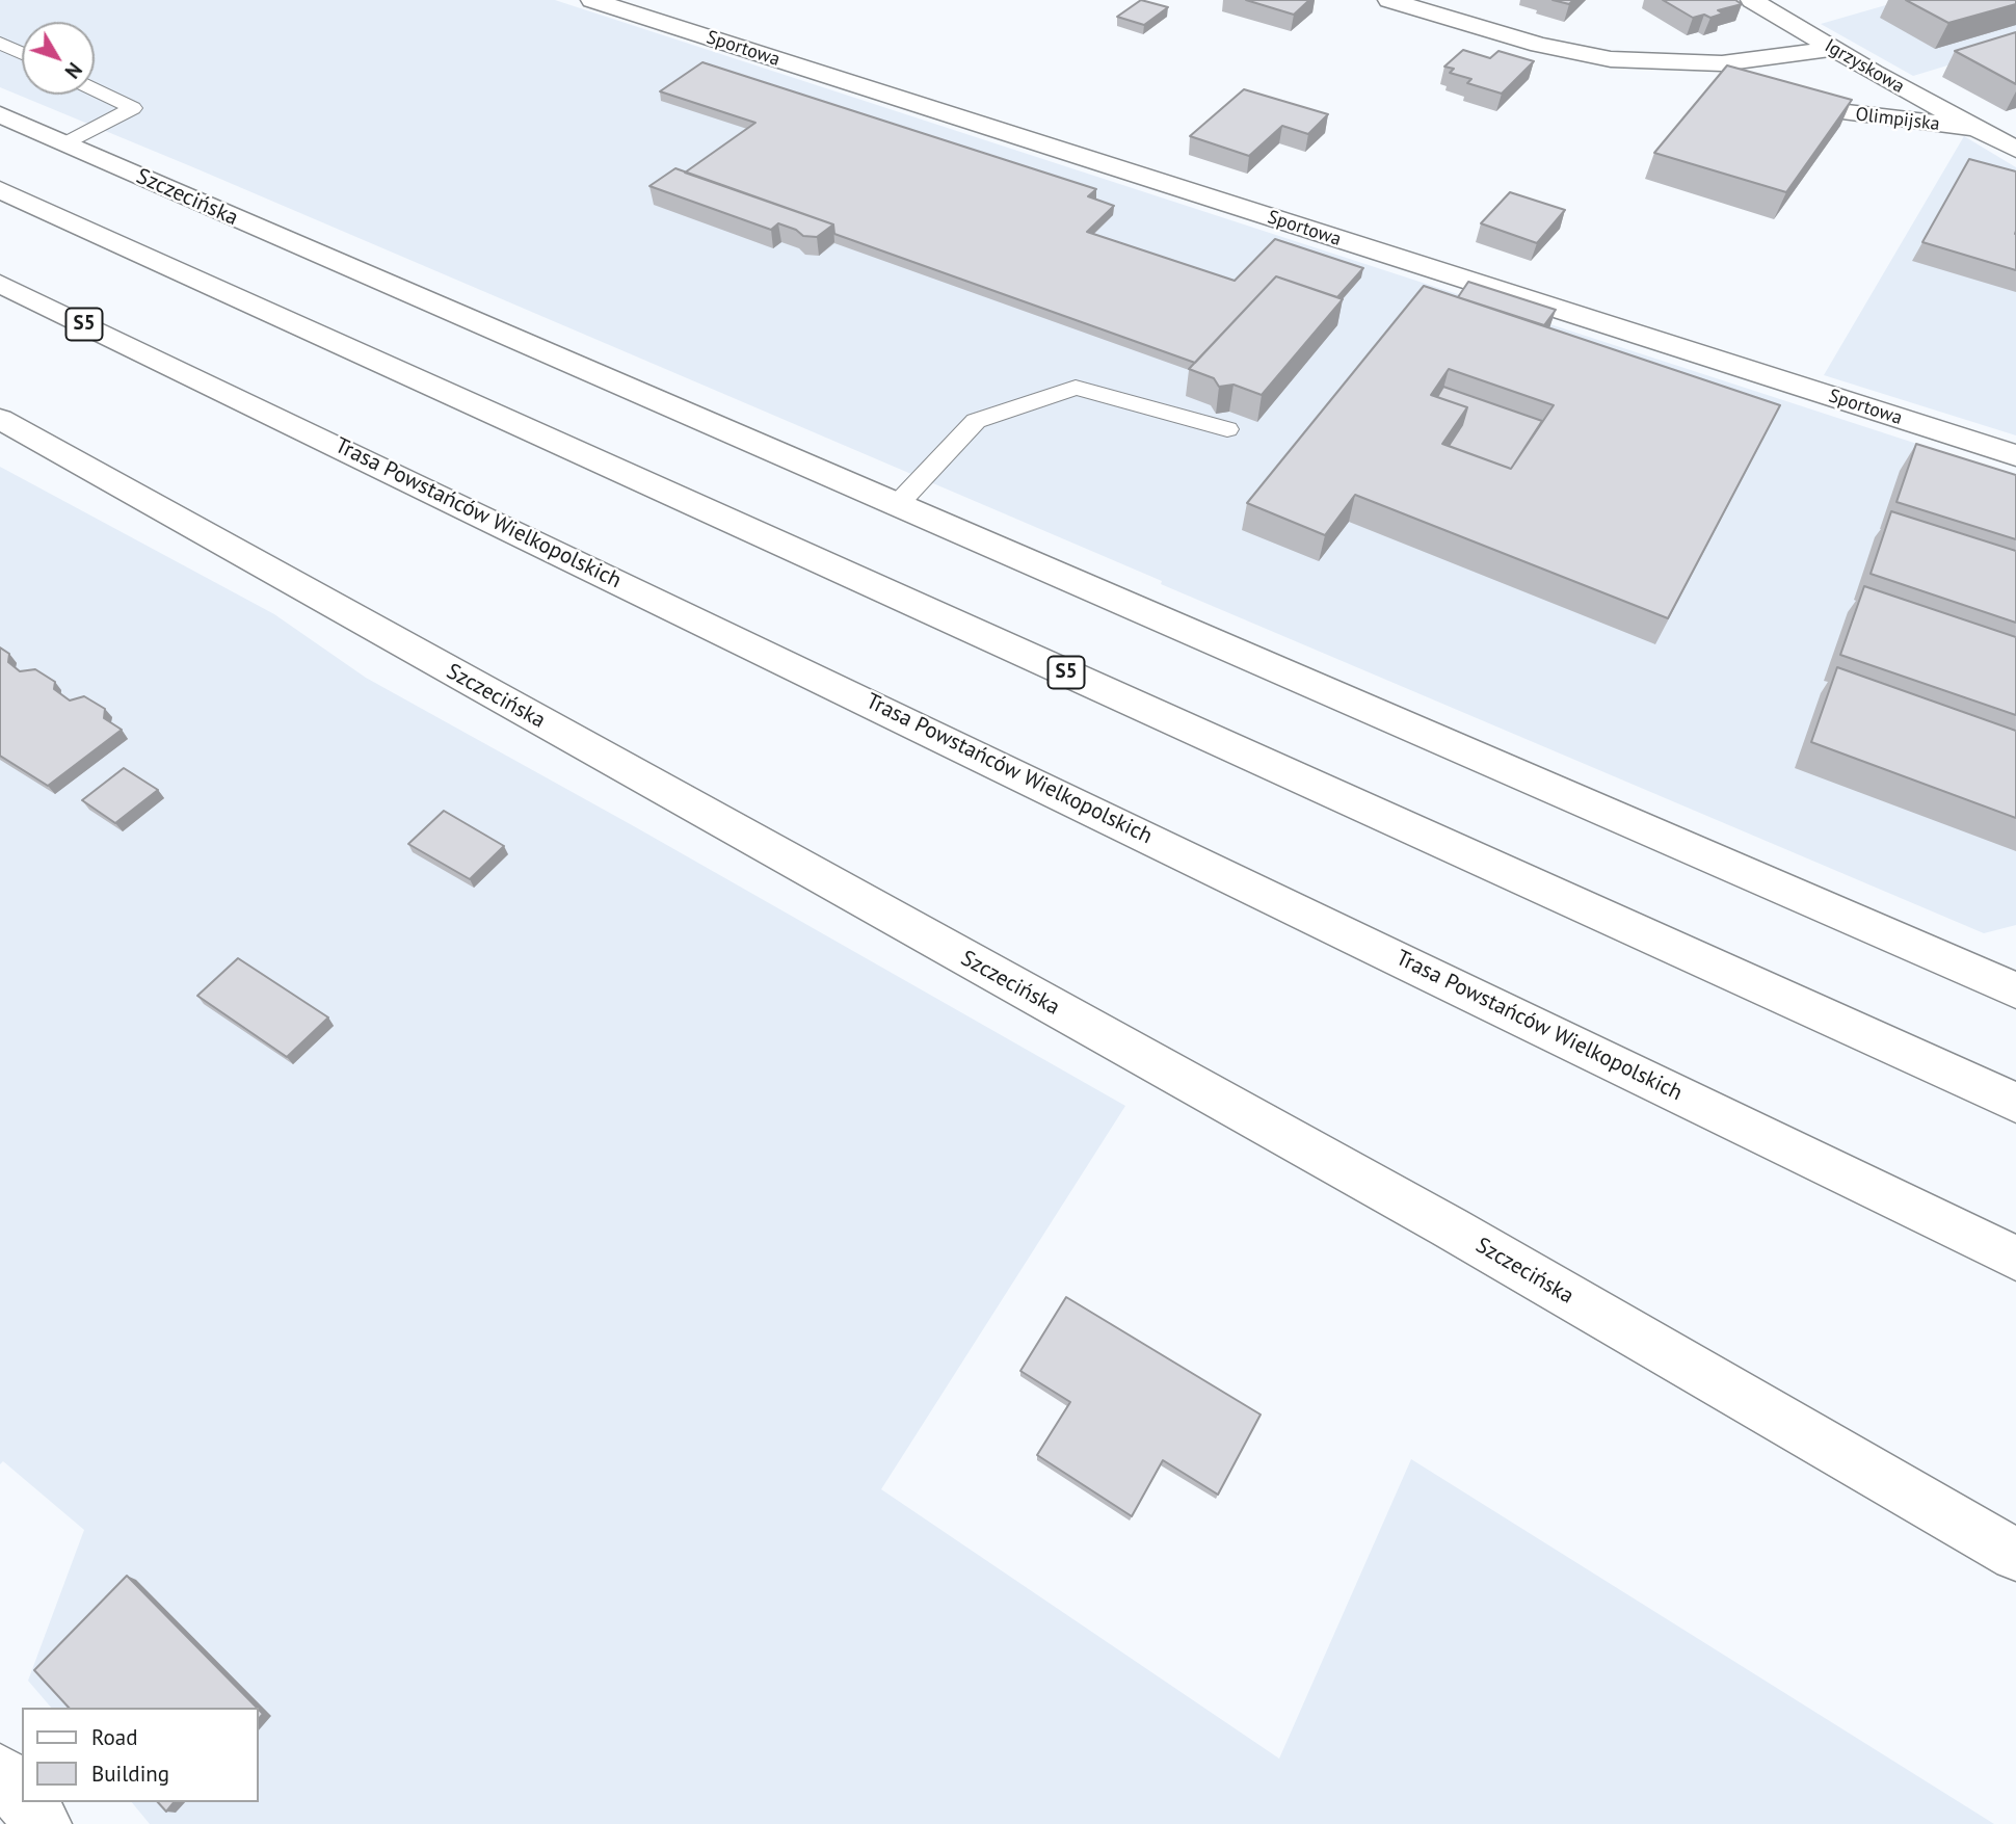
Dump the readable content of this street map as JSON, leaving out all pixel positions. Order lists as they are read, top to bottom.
{
  "streets": {
    "main road": [
      "Sportowa",
      "Igrzyskowa",
      "Olimpijska",
      "Szczecińska",
      "S5",
      "Trasa Powstańców Wielkopolskich"
    ]
  },
  "crossings": [
    ["Igrzyskowa", "Olimpijska"]
  ],
  "legend": ["Road", "Building"],
  "north": "bottom right"
}
